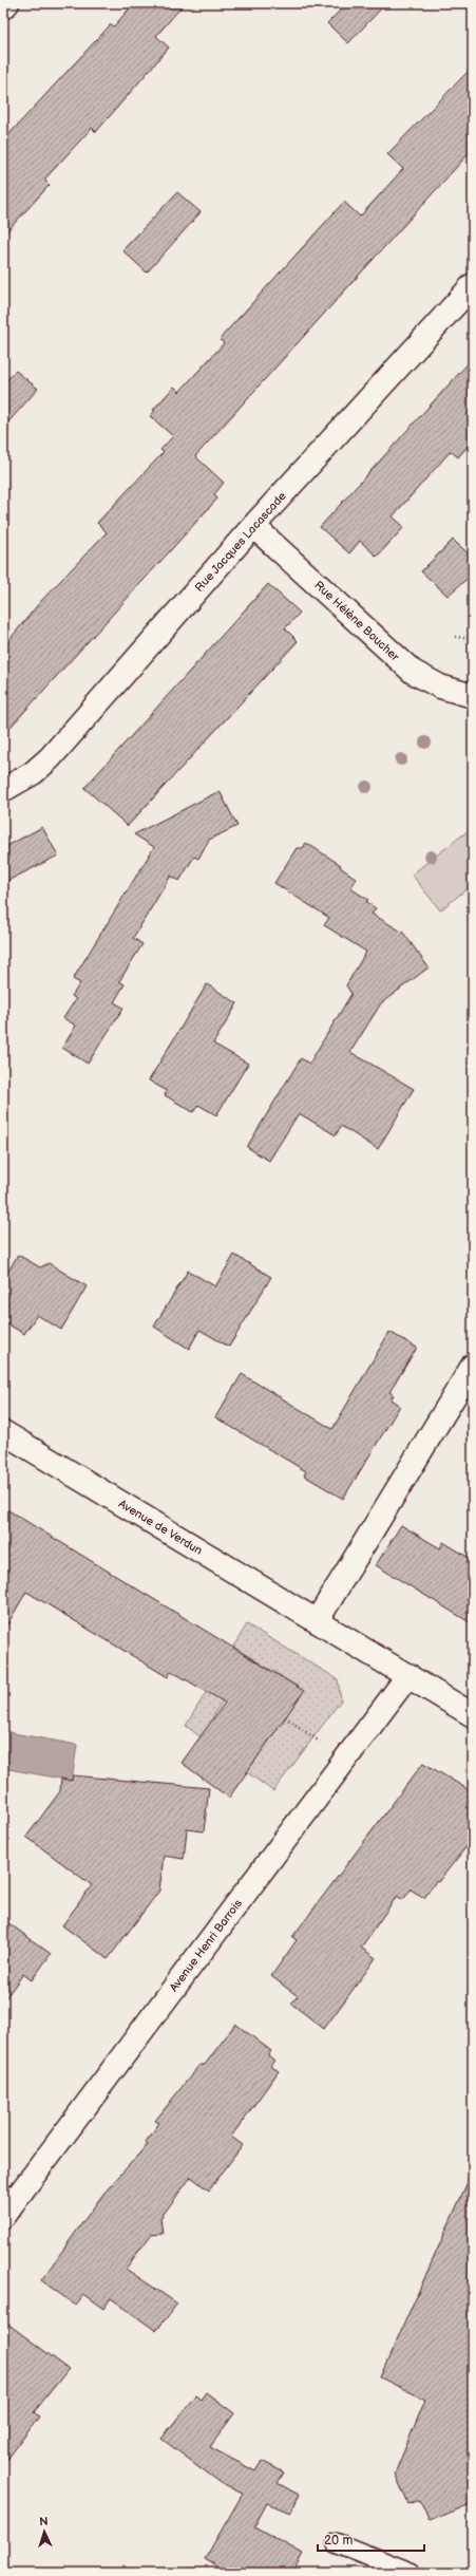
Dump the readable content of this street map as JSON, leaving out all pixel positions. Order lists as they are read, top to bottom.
{
  "streets": {
    "street": [
      "Rue Jacques Lacascade",
      "Rue Hélène Boucher",
      "Avenue de Verdun",
      "Avenue Henri Barrois"
    ]
  },
  "crossings": [
    ["Rue Jacques Lacascade", "Rue Hélène Boucher"],
    ["Avenue de Verdun", "Avenue Henri Barrois"]
  ],
  "scale_bar": "20 m",
  "north": "top"
}
